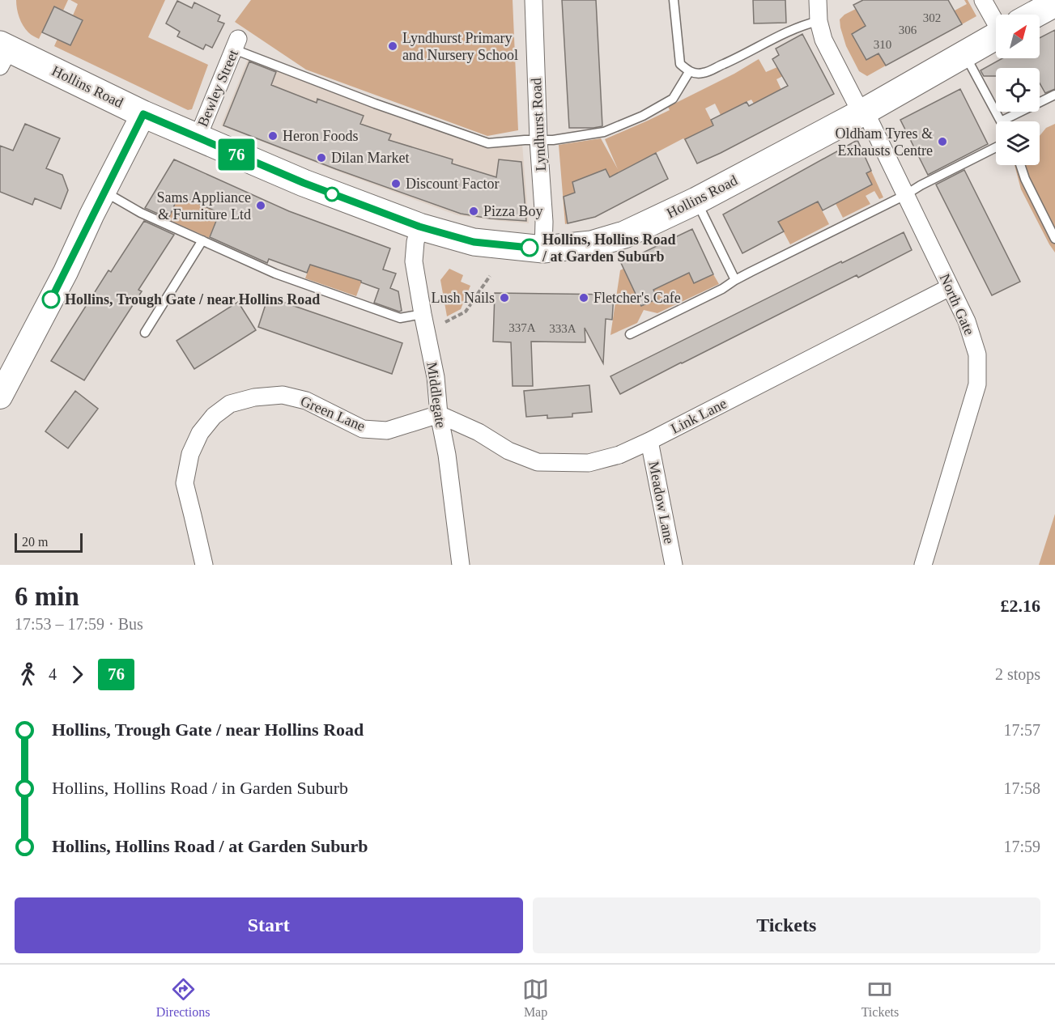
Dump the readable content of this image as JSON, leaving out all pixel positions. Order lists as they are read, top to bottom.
{
  "streets": {
    "main road": ["Hollins Road"],
    "street": [
      "Bewley Street",
      "Lyndhurst Road",
      "North Gate",
      "Middlegate",
      "Green Lane",
      "Link Lane",
      "Meadow Lane"
    ]
  },
  "crossings": [
    ["Hollins Road", "Bewley Street"],
    ["Hollins Road", "Lyndhurst Road"],
    ["Hollins Road", "North Gate"],
    ["Hollins Road", "Middlegate"],
    ["North Gate", "Link Lane"],
    ["Middlegate", "Green Lane"],
    ["Middlegate", "Link Lane"],
    ["Green Lane", "Link Lane"],
    ["Link Lane", "Meadow Lane"]
  ],
  "places": [
    "Lyndhurst Primary and Nursery School",
    "Heron Foods",
    "Oldham Tyres & Exhausts Centre",
    "Dilan Market",
    "Discount Factor",
    "Sams Appliance & Furniture Ltd",
    "Pizza Boy",
    "Hollins, Hollins Road / at Garden Suburb",
    "Lush Nails",
    "Fletcher's Cafe",
    "Hollins, Trough Gate / near Hollins Road"
  ],
  "lines": ["bus line 76"],
  "house_numbers": [
    "302",
    "306",
    "310",
    "337A",
    "333A"
  ],
  "scale_bar": "20 m",
  "north": "top right",
  "page": {
    "on_map": "76",
    "scale": "20 m",
    "heading": ["6 min", "17:53 – 17:59 · Bus", "£2.16"],
    "legs": ["4", "76", "2 stops"],
    "list": [
      {
        "name": "Hollins, Trough Gate / near Hollins Road",
        "value": "17:57"
      },
      {
        "name": "Hollins, Hollins Road / in Garden Suburb",
        "value": "17:58"
      },
      {
        "name": "Hollins, Hollins Road / at Garden Suburb",
        "value": "17:59"
      }
    ],
    "buttons": ["Start", "Tickets"],
    "tabs": ["Directions", "Map", "Tickets"]
  }
}
